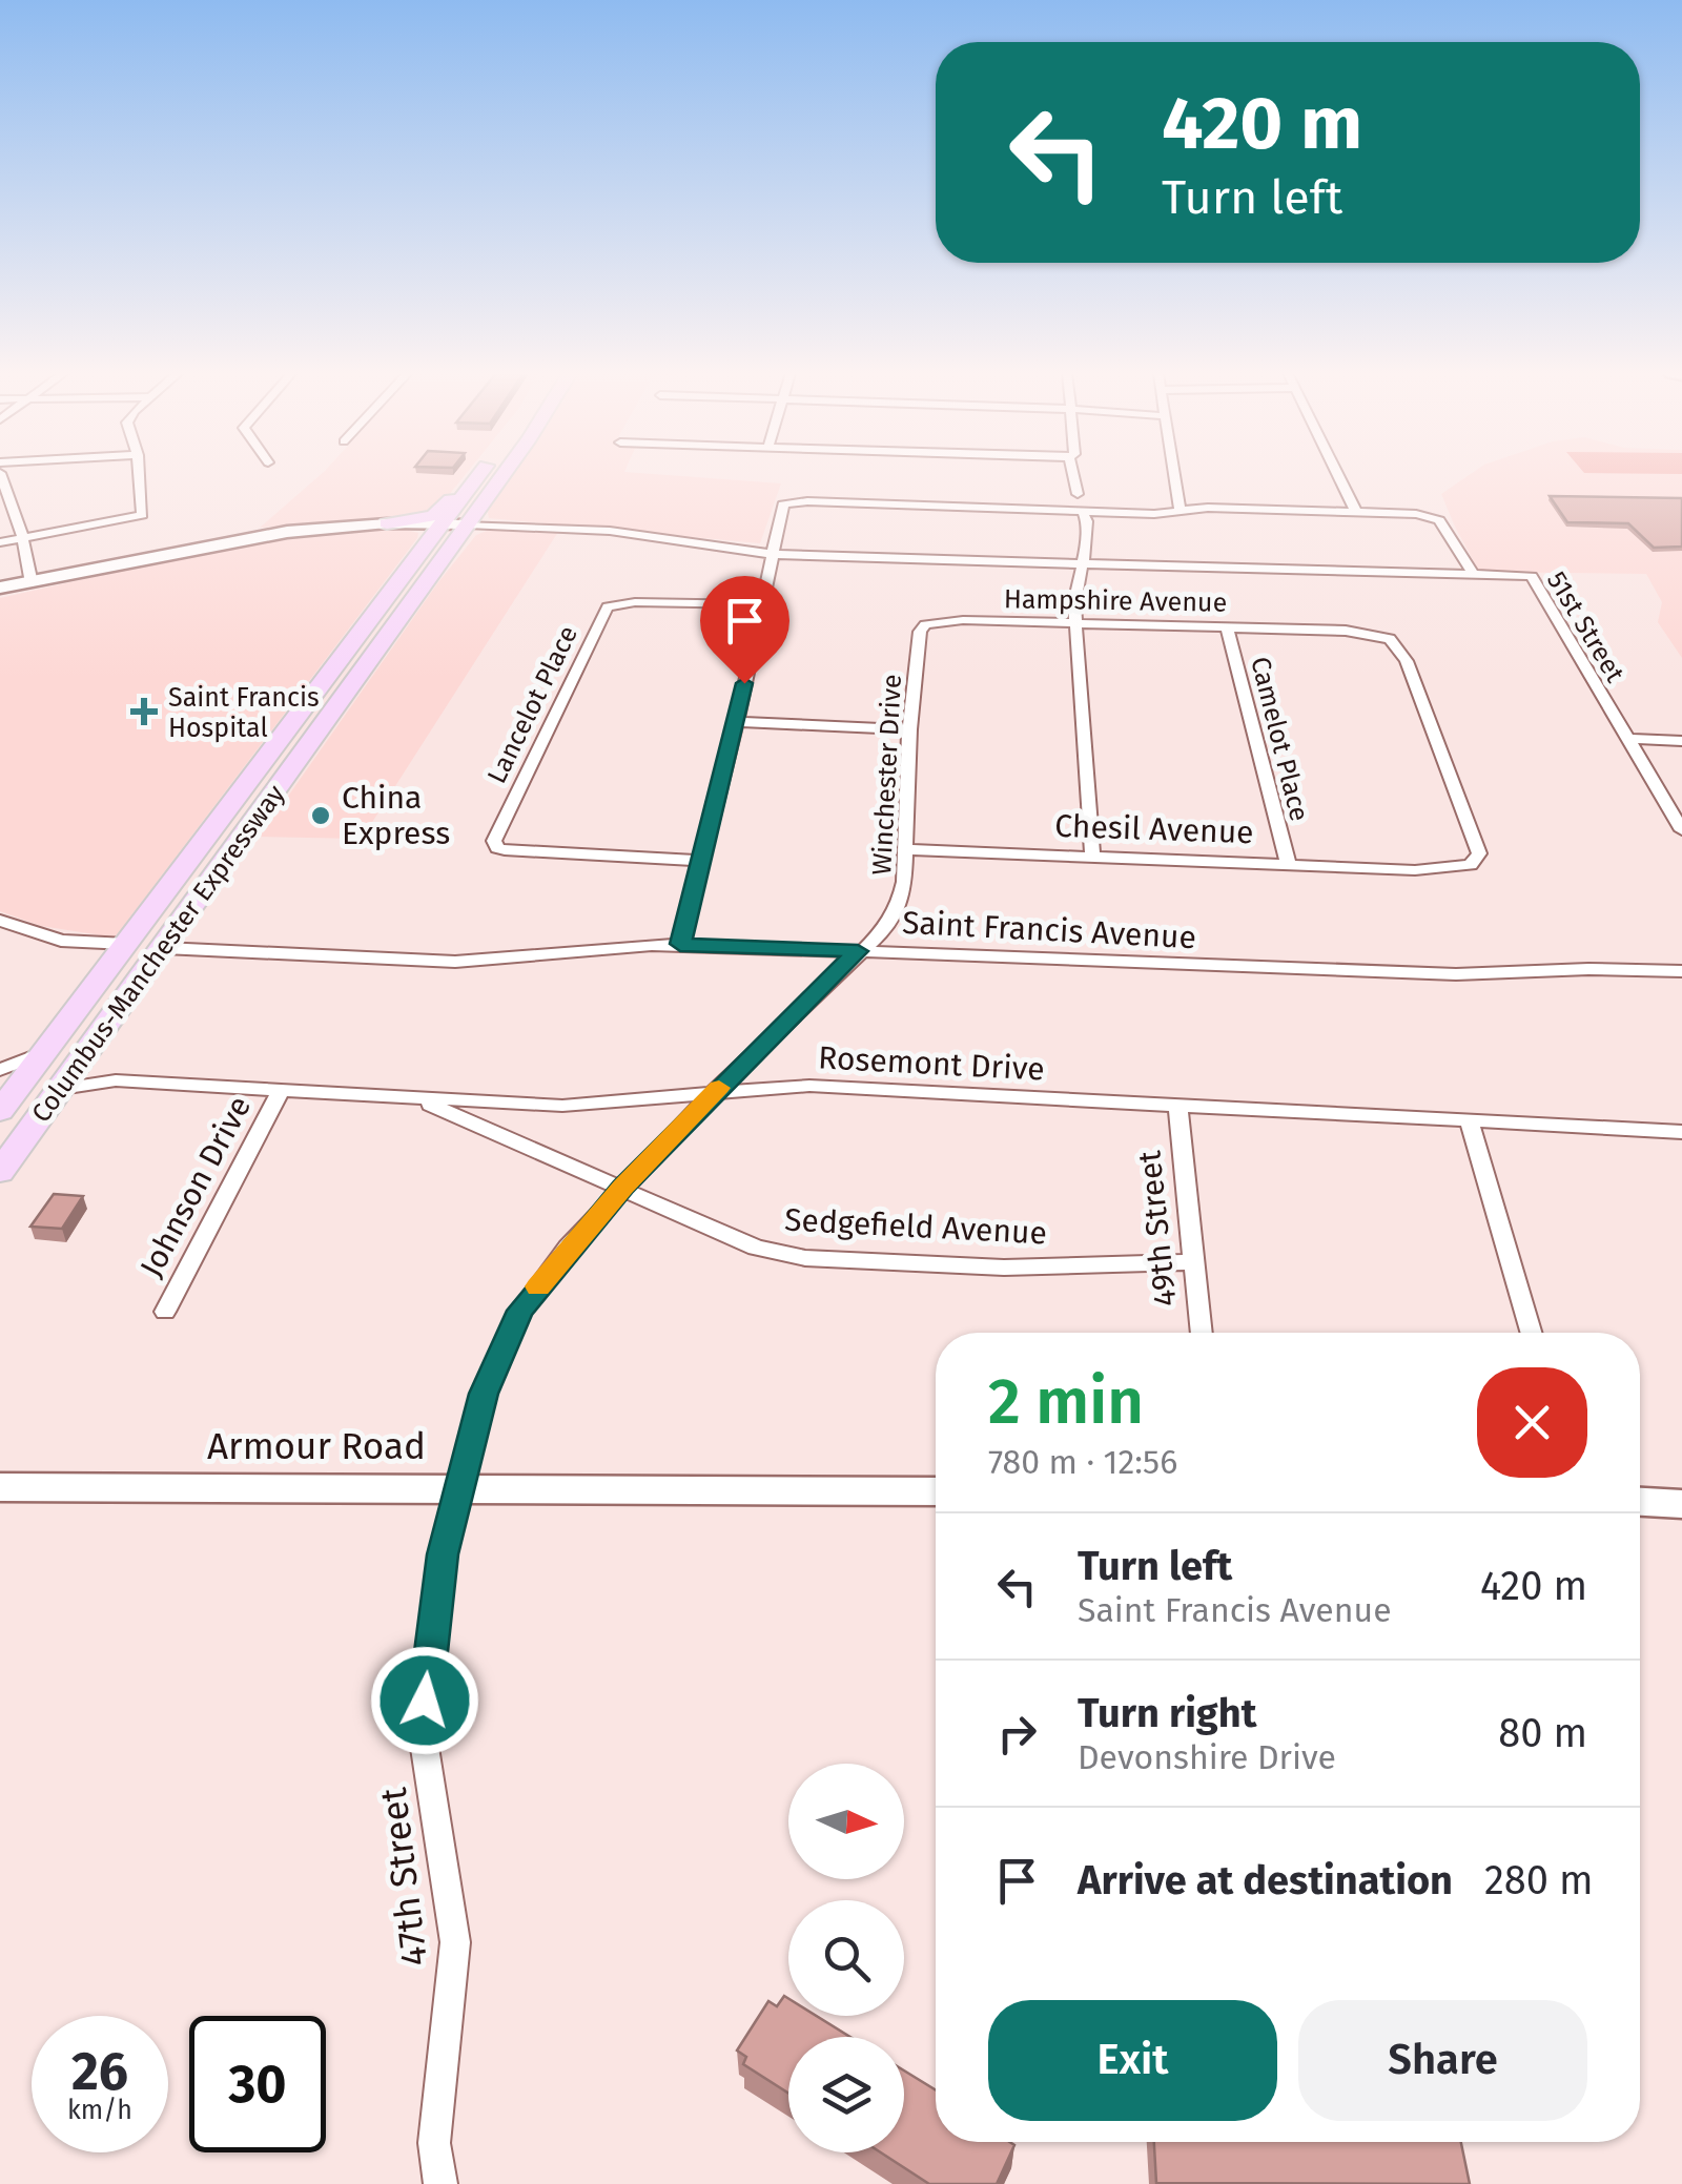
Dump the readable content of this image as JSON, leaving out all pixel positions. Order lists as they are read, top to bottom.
{
  "streets": {
    "main road": ["Columbus-Manchester Expressway"],
    "street": [
      "Hampshire Avenue",
      "51st Street",
      "Lancelot Place",
      "Camelot Place",
      "Winchester Drive",
      "Chesil Avenue",
      "Saint Francis Avenue",
      "Rosemont Drive",
      "Johnson Drive",
      "Sedgefield Avenue",
      "49th Street",
      "Armour Road",
      "47th Street"
    ]
  },
  "crossings": [
    ["Hampshire Avenue", "Camelot Place"],
    ["Hampshire Avenue", "Winchester Drive"],
    ["Hampshire Avenue", "Chesil Avenue"],
    ["Camelot Place", "Chesil Avenue"],
    ["Winchester Drive", "Chesil Avenue"],
    ["Winchester Drive", "Saint Francis Avenue"],
    ["Winchester Drive", "47th Street"],
    ["Saint Francis Avenue", "Columbus-Manchester Expressway"],
    ["Saint Francis Avenue", "47th Street"],
    ["Columbus-Manchester Expressway", "Rosemont Drive"],
    ["Rosemont Drive", "Johnson Drive"],
    ["Rosemont Drive", "Sedgefield Avenue"],
    ["Rosemont Drive", "49th Street"],
    ["Rosemont Drive", "47th Street"],
    ["Sedgefield Avenue", "49th Street"],
    ["Sedgefield Avenue", "47th Street"],
    ["Armour Road", "47th Street"]
  ],
  "places": {
    "health": ["Saint Francis Hospital"],
    "other": ["China Express"]
  },
  "north": "right",
  "page": {
    "turn": ["420 m", "Turn left"],
    "heading": ["2 min", "780 m · 12:56"],
    "list": [
      {
        "name": "Turn left",
        "note": "Saint Francis Avenue",
        "value": "420 m"
      },
      {
        "name": "Turn right",
        "note": "Devonshire Drive",
        "value": "80 m"
      },
      {
        "name": "Arrive at destination",
        "value": "280 m"
      }
    ],
    "buttons": ["Exit", "Share"],
    "speed": "26 km/h",
    "limit": "30"
  }
}
